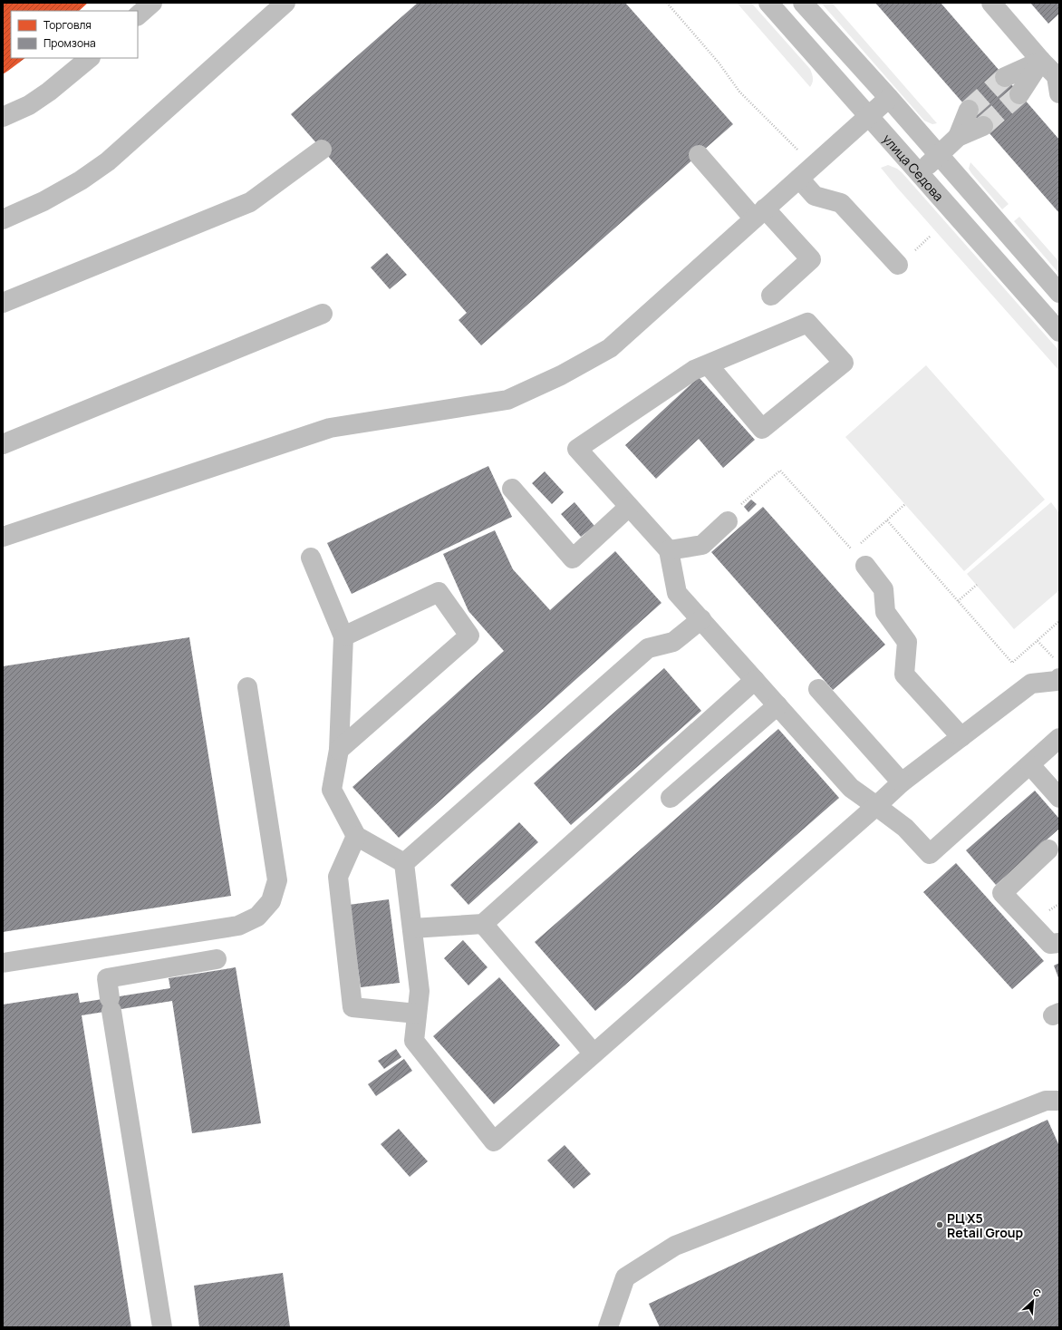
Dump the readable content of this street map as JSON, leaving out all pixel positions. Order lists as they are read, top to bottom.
{
  "streets": {
    "street": ["улица Седова"]
  },
  "places": ["РЦ X5 Retail Group"],
  "legend": ["Торговля", "Промзона"],
  "north": "top right"
}
